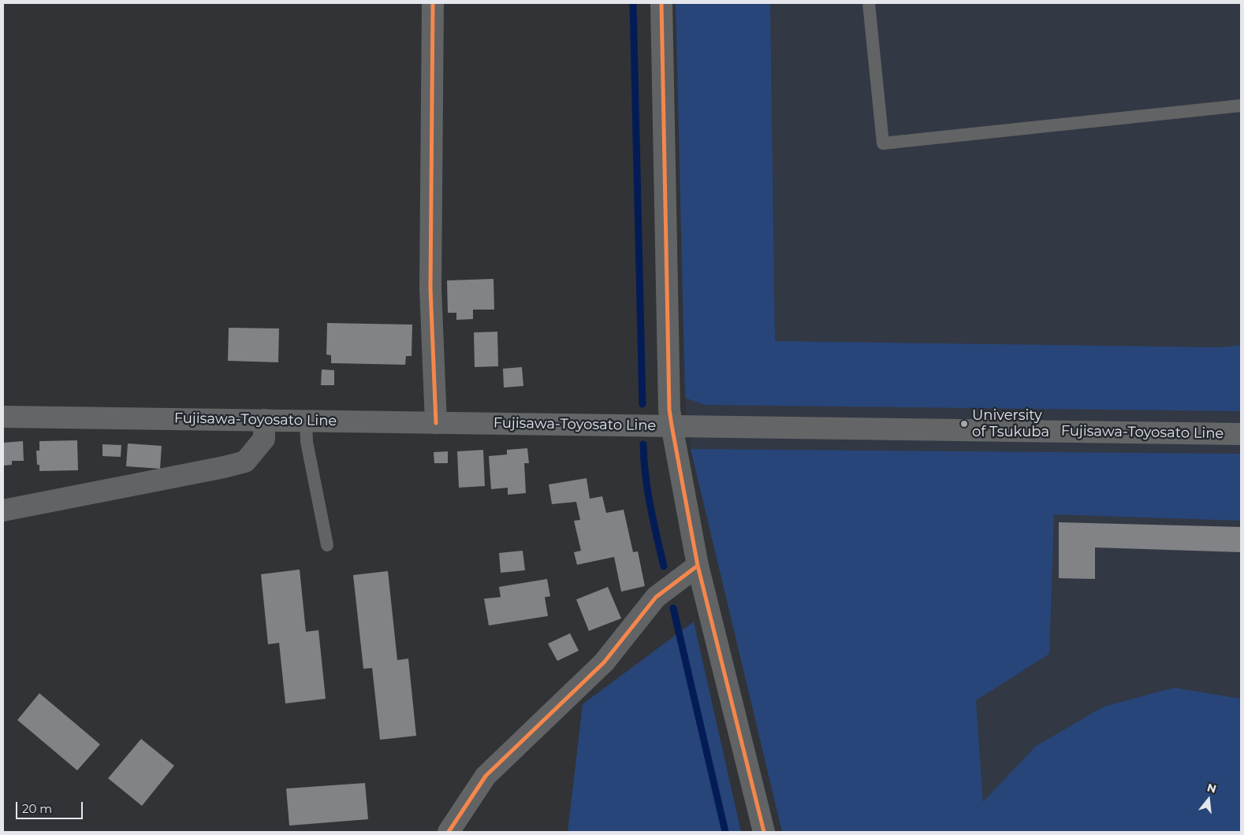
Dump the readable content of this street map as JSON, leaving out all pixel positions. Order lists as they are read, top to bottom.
{
  "streets": {
    "main road": ["Fujisawa-Toyosato Line"]
  },
  "places": ["University of Tsukuba"],
  "scale_bar": "20 m",
  "north": "top"
}
